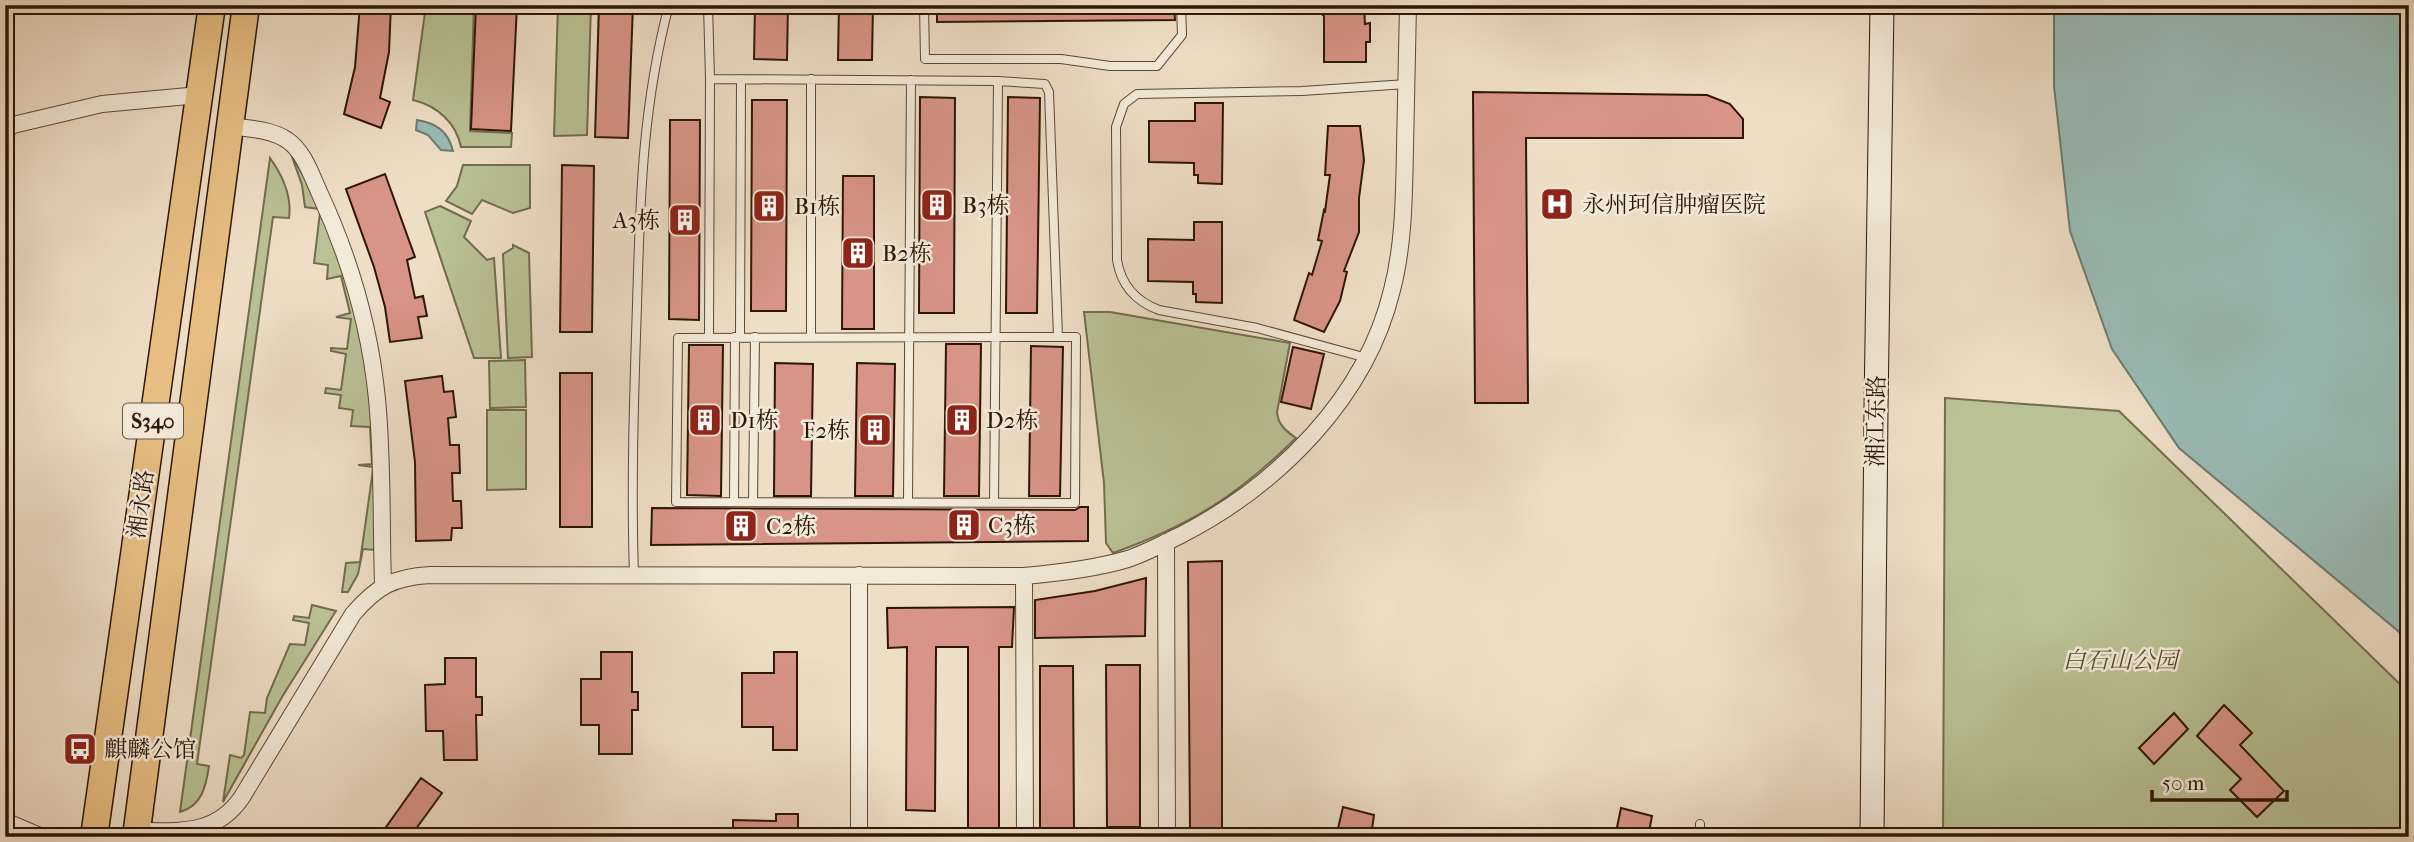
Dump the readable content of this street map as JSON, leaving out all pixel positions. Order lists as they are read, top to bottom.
{
  "streets": {
    "main road": ["S340", "湘江东路", "湘永路"]
  },
  "parks": ["白石山公园"],
  "places": {
    "hospital": ["永州珂信肿瘤医院"],
    "building": [
      "B3栋",
      "B1栋",
      "A3栋",
      "B2栋",
      "D1栋",
      "D2栋",
      "F2栋",
      "C3栋",
      "C2栋"
    ],
    "bus stop": ["麒麟公馆"]
  },
  "scale_bar": "50 m"
}
